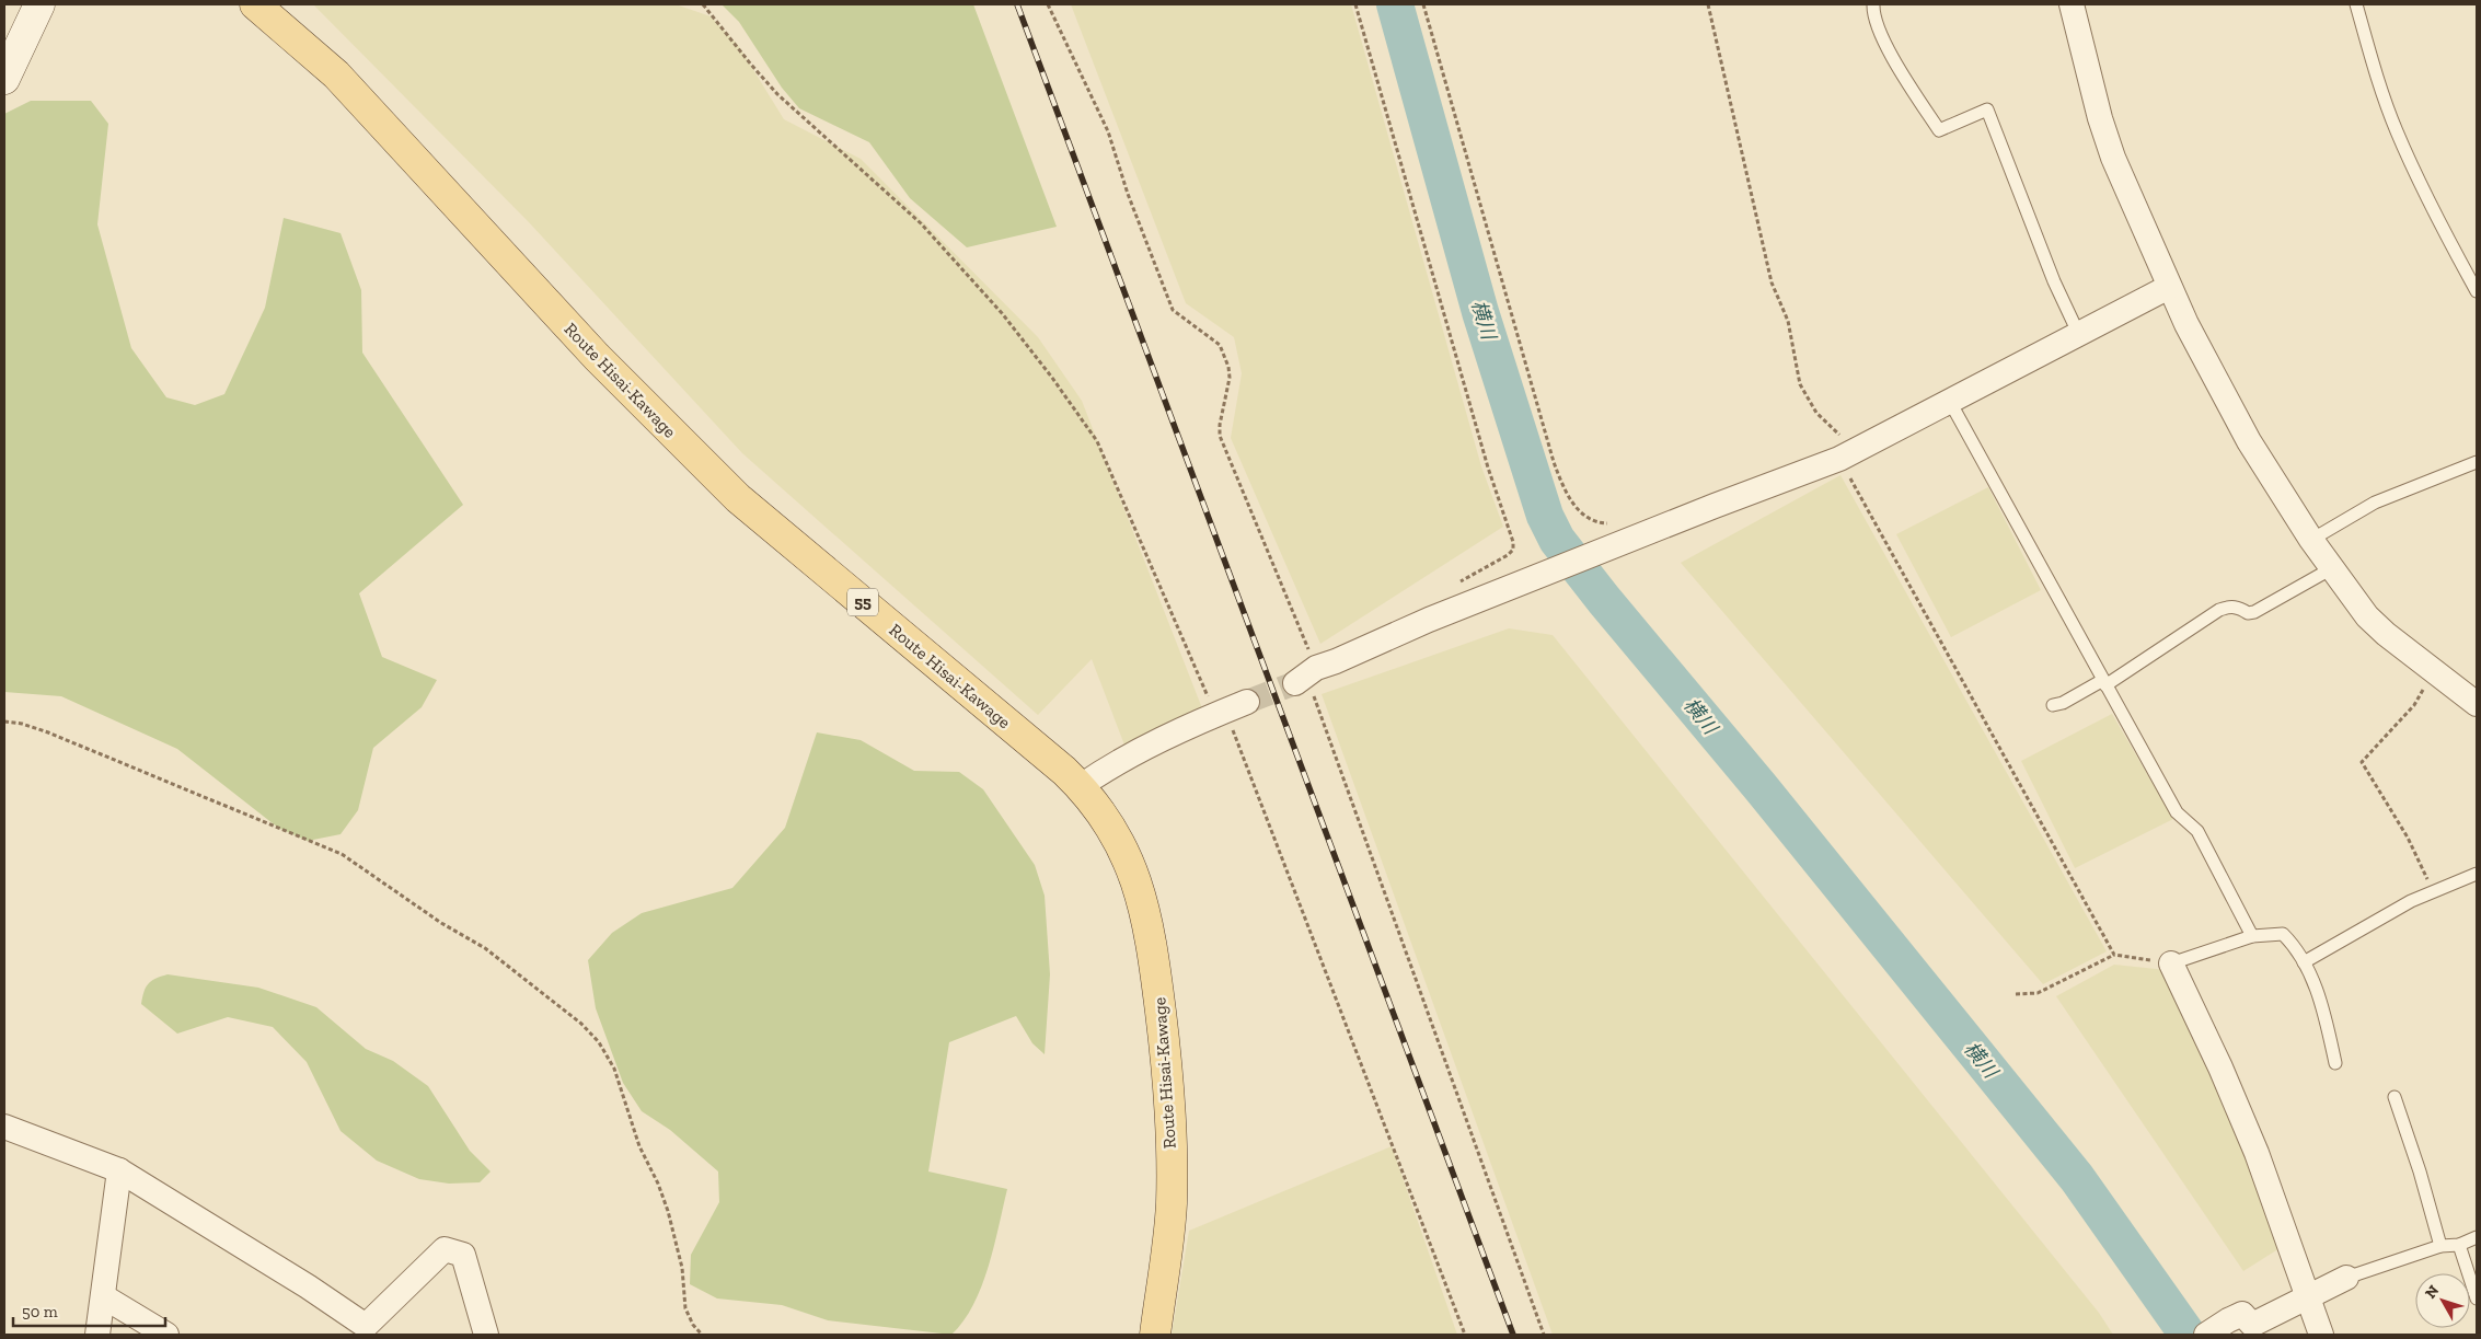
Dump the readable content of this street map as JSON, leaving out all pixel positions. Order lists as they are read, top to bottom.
{
  "streets": {
    "main road": ["Route Hisai-Kawage", "55"]
  },
  "water": ["横川"],
  "scale_bar": "50 m",
  "north": "top left"
}
